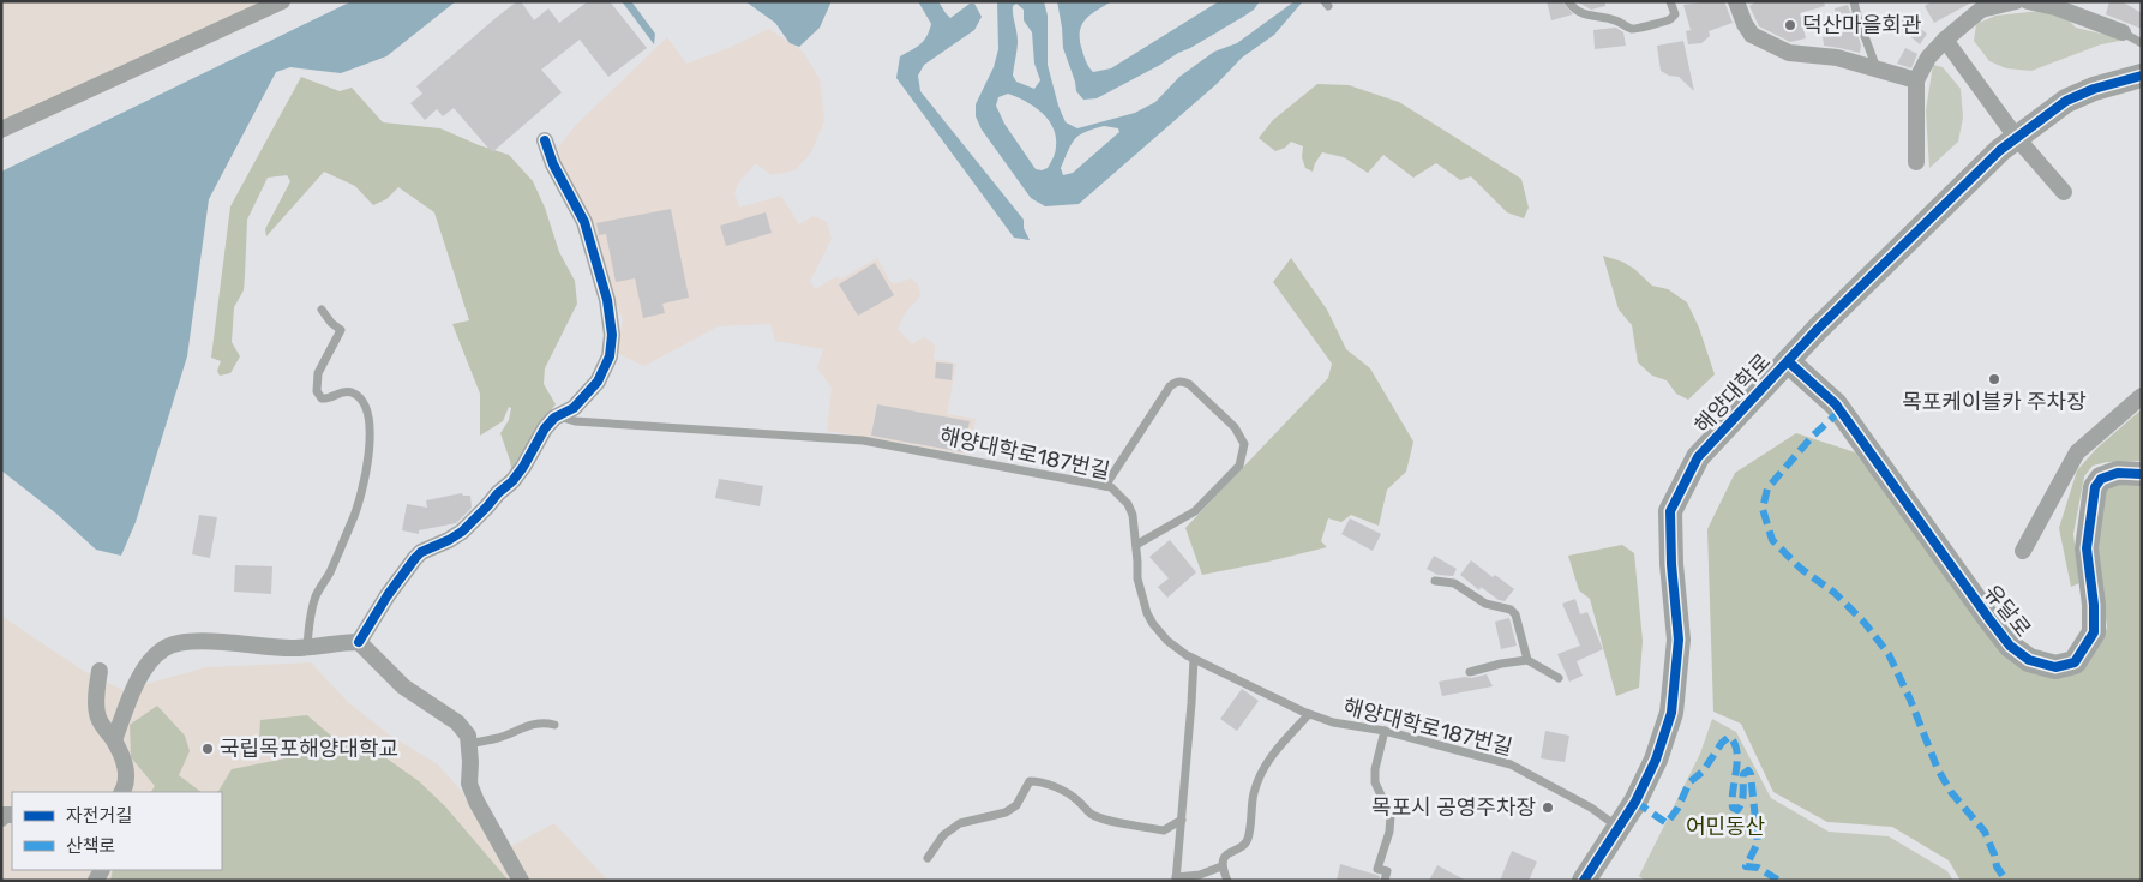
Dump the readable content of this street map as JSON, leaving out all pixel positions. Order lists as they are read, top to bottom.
{
  "streets": {
    "street": ["해양대학로", "유달로"],
    "lane": ["해양대학로187번길"]
  },
  "crossings": [
    ["해양대학로", "해양대학로187번길"],
    ["해양대학로", "유달로"]
  ],
  "parks": ["어민동산"],
  "places": [
    "덕산마을회관",
    "목포케이블카 주차장",
    "국립목포해양대학교",
    "목포시 공영주차장"
  ],
  "legend": ["자전거길", "산책로"]
}
